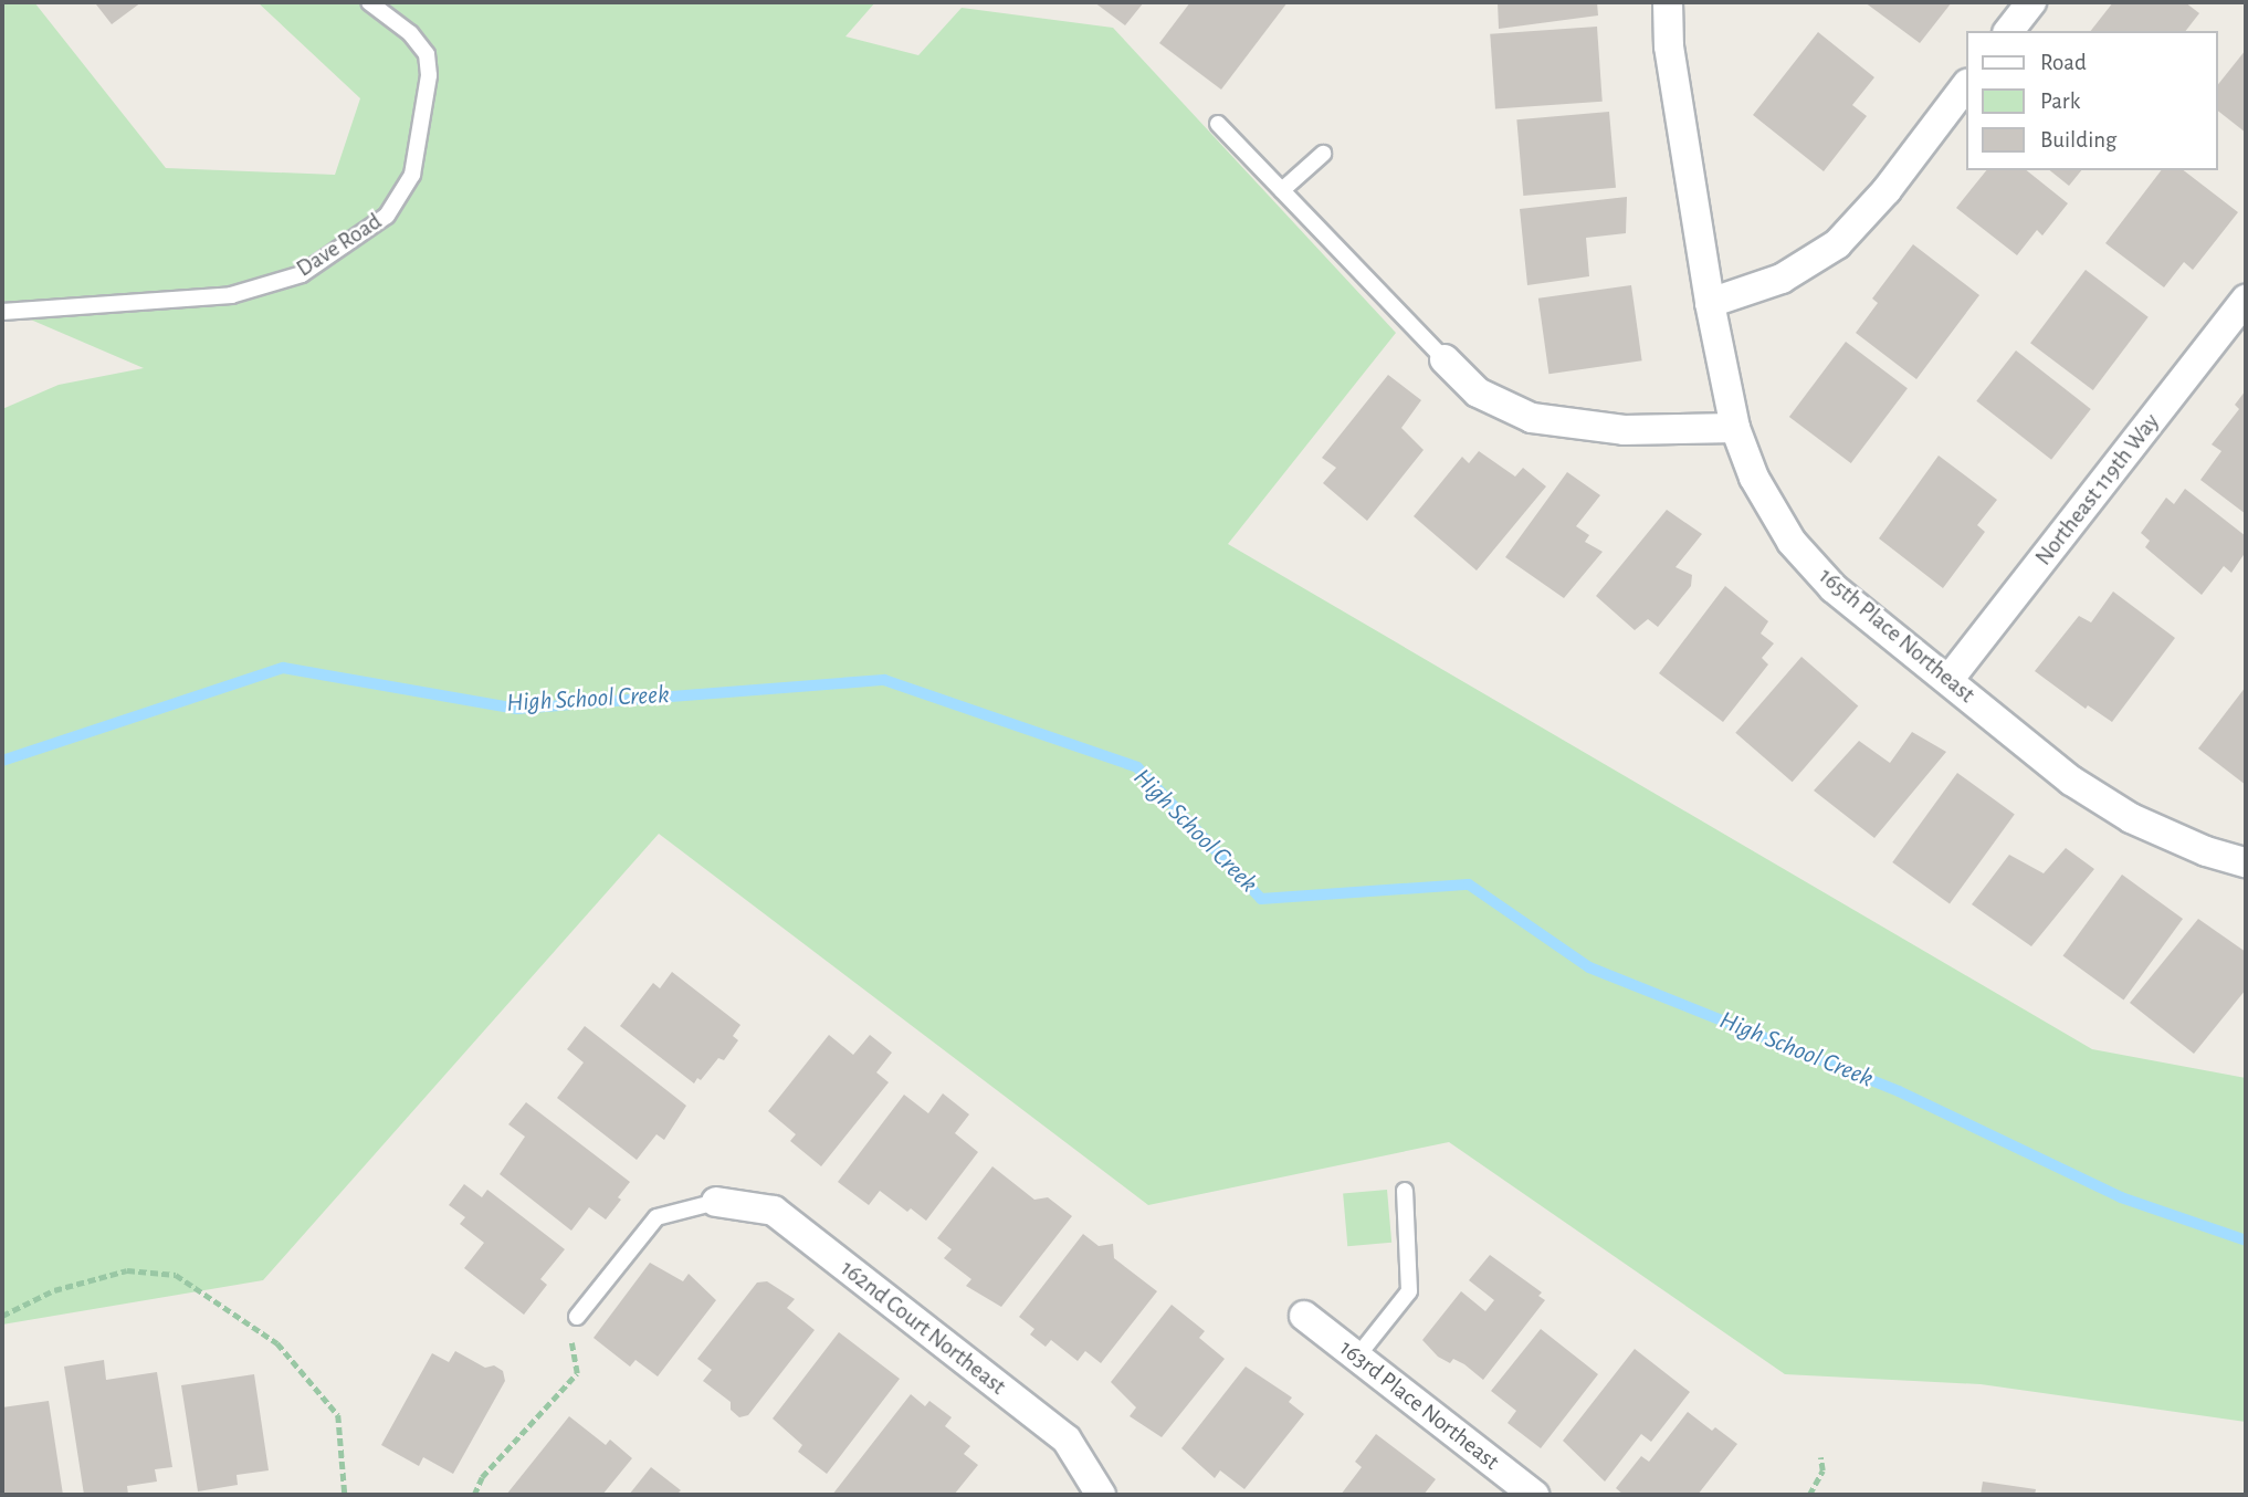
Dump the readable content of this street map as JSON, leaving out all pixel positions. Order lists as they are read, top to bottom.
{
  "streets": {
    "street": [
      "Northeast 119th Way",
      "165th Place Northeast",
      "162nd Court Northeast",
      "163rd Place Northeast"
    ],
    "lane": ["Dave Road"]
  },
  "crossings": [
    ["Northeast 119th Way", "165th Place Northeast"]
  ],
  "water": ["High School Creek"],
  "legend": ["Road", "Park", "Building"]
}
